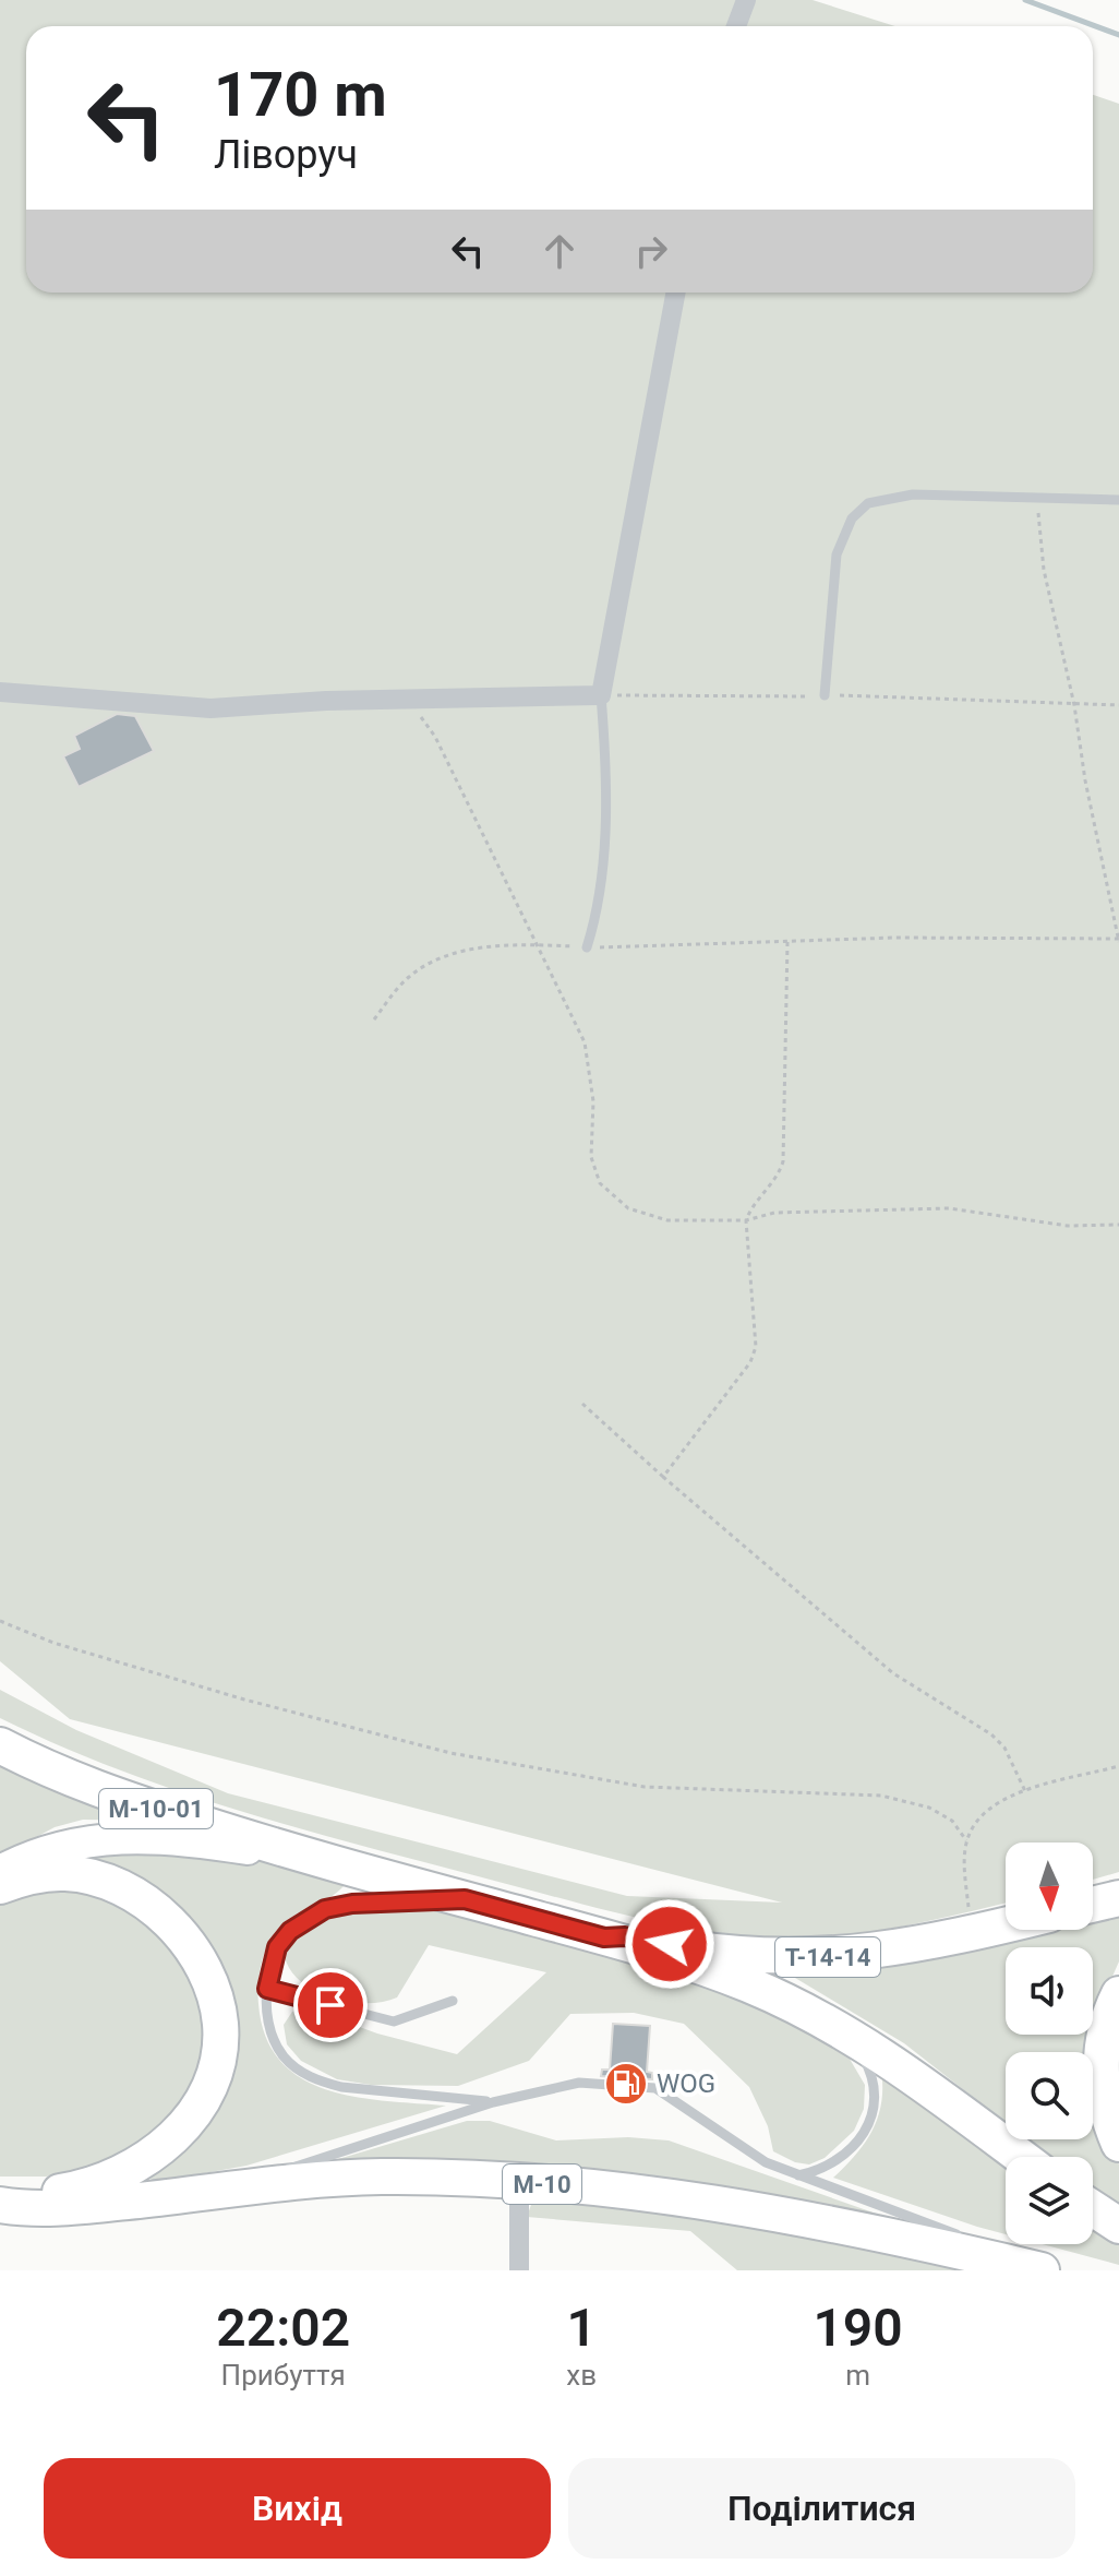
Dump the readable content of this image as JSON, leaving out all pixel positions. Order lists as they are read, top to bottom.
{
  "streets": {
    "highway": ["М-10-01", "Т-14-14", "М-10"]
  },
  "places": {
    "fuel station": ["WOG"]
  },
  "north": "bottom",
  "page": {
    "turn": ["170 m", "Ліворуч"],
    "eta": [
      "22:02",
      "Прибуття",
      "1",
      "хв",
      "190",
      "m"
    ],
    "buttons": ["Вихід", "Поділитися"]
  }
}
